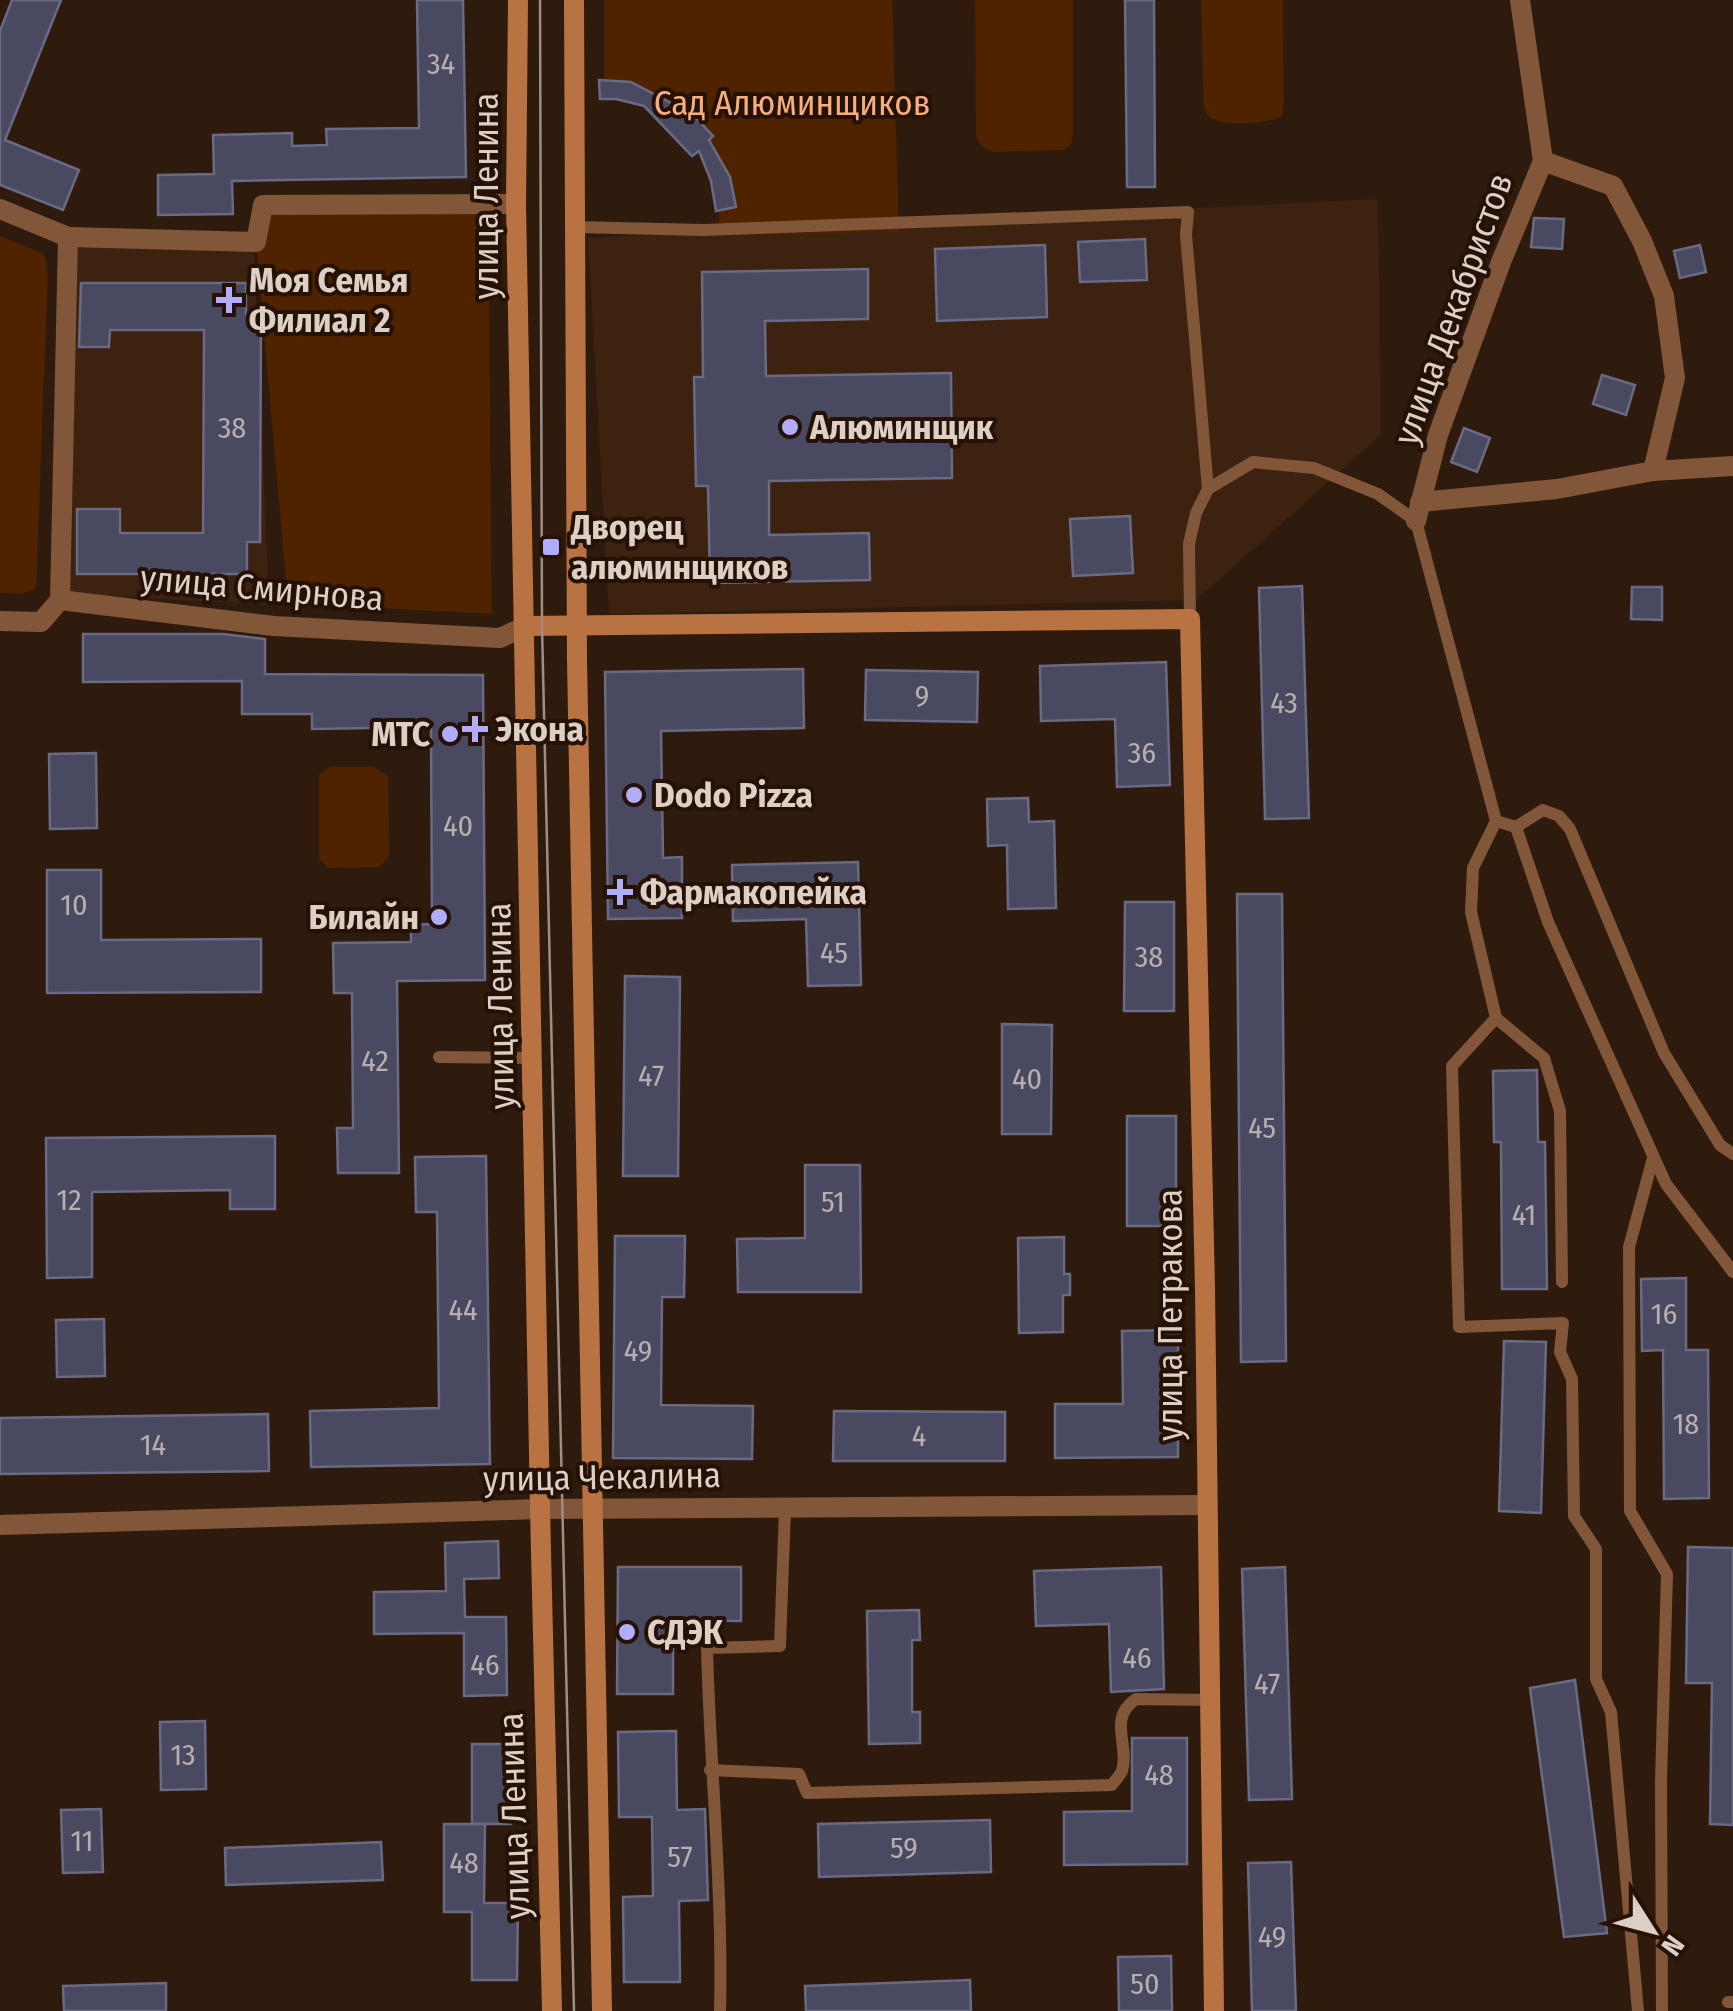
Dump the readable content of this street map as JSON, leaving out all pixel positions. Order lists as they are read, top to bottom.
{
  "streets": {
    "main road": ["улица Ленина", "улица Петракова"],
    "street": ["улица Декабристов", "улица Смирнова", "улица Чекалина"]
  },
  "crossings": [
    ["улица Ленина", "улица Смирнова"],
    ["улица Ленина", "улица Чекалина"],
    ["улица Петракова", "улица Чекалина"]
  ],
  "parks": ["Сад Алюминщиков"],
  "places": {
    "health": ["Моя Семья Филиал 2", "Экона", "Фармакопейка"],
    "other": [
      "Алюминщик",
      "МТС",
      "Dodo Pizza",
      "Билайн",
      "СДЭК"
    ],
    "transit": ["Дворец алюминщиков"]
  },
  "house_numbers": [
    "34",
    "38",
    "9",
    "43",
    "36",
    "40",
    "10",
    "45",
    "38",
    "42",
    "47",
    "40",
    "45",
    "12",
    "51",
    "41",
    "44",
    "16",
    "49",
    "18",
    "4",
    "14",
    "46",
    "46",
    "47",
    "13",
    "48",
    "11",
    "59",
    "57",
    "48",
    "49",
    "50"
  ],
  "north": "bottom right"
}
